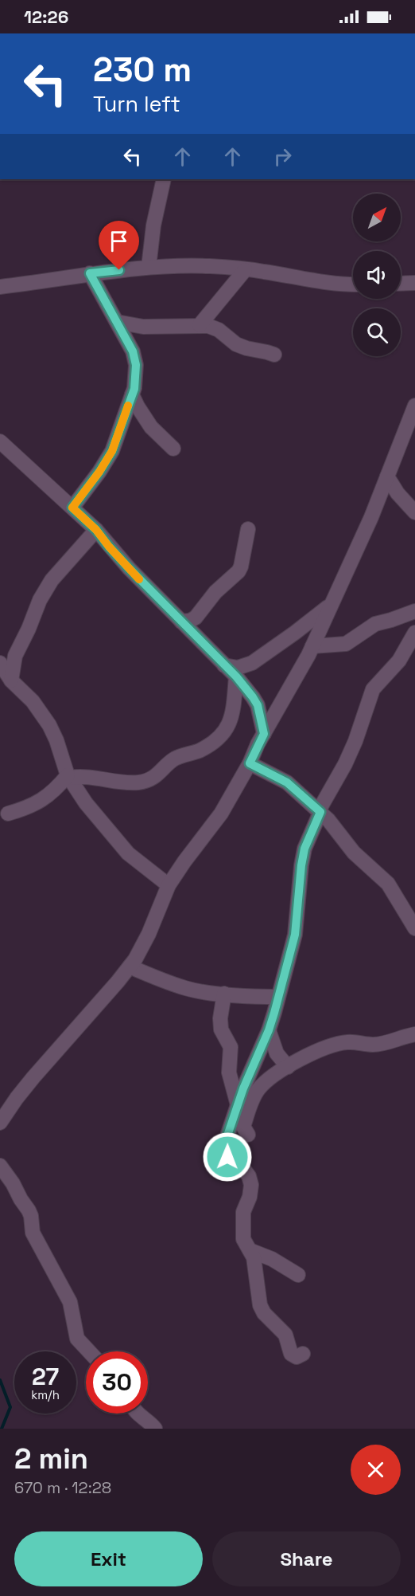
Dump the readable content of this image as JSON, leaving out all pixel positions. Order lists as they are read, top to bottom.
{
  "north": "top right",
  "page": {
    "status": "12:26",
    "turn": ["230 m", "Turn left"],
    "speed": "27 km/h",
    "limit": "30",
    "heading": ["2 min", "670 m · 12:28"],
    "buttons": ["Exit", "Share"]
  }
}
